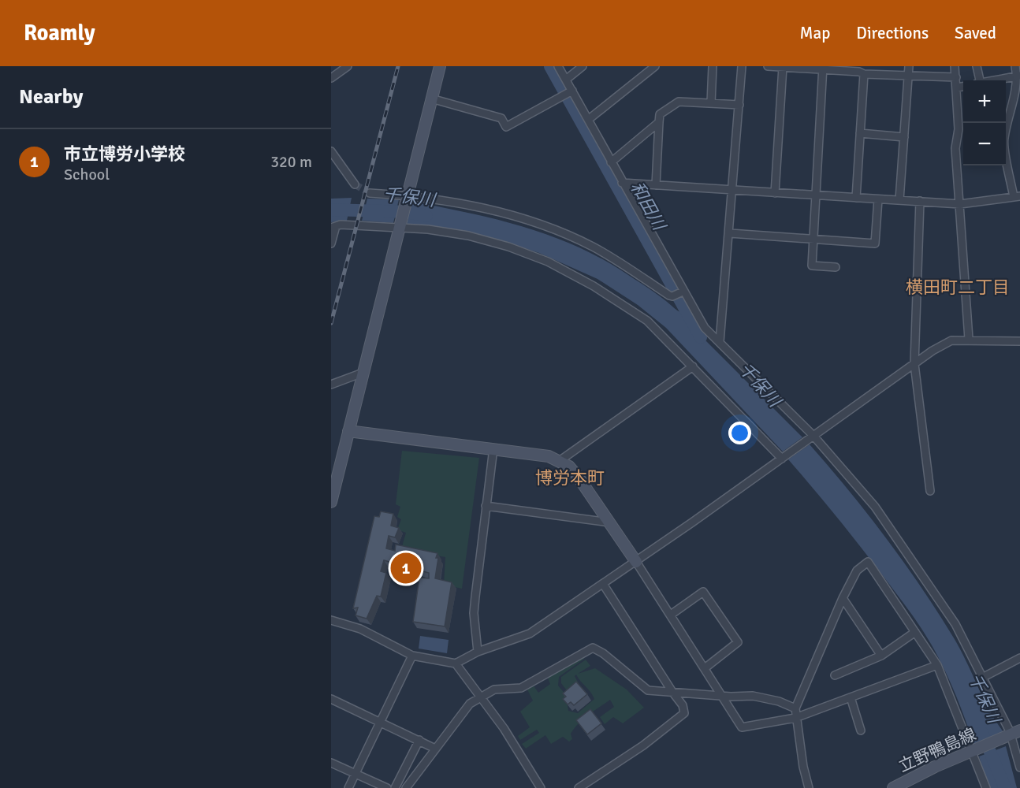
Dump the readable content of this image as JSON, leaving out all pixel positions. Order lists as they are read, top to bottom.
{
  "streets": {
    "street": ["立野鴨島線"]
  },
  "districts": ["横田町二丁目", "博労本町"],
  "water": ["千保川", "和田川"],
  "page": {
    "header": "Roamly",
    "nav": ["Map", "Directions", "Saved"],
    "heading": "Nearby",
    "map_buttons": ["+", "−"],
    "list": [
      {
        "mark": "1",
        "name": "市立博労小学校",
        "note": "School",
        "value": "320 m"
      }
    ],
    "pins": "1"
  }
}
